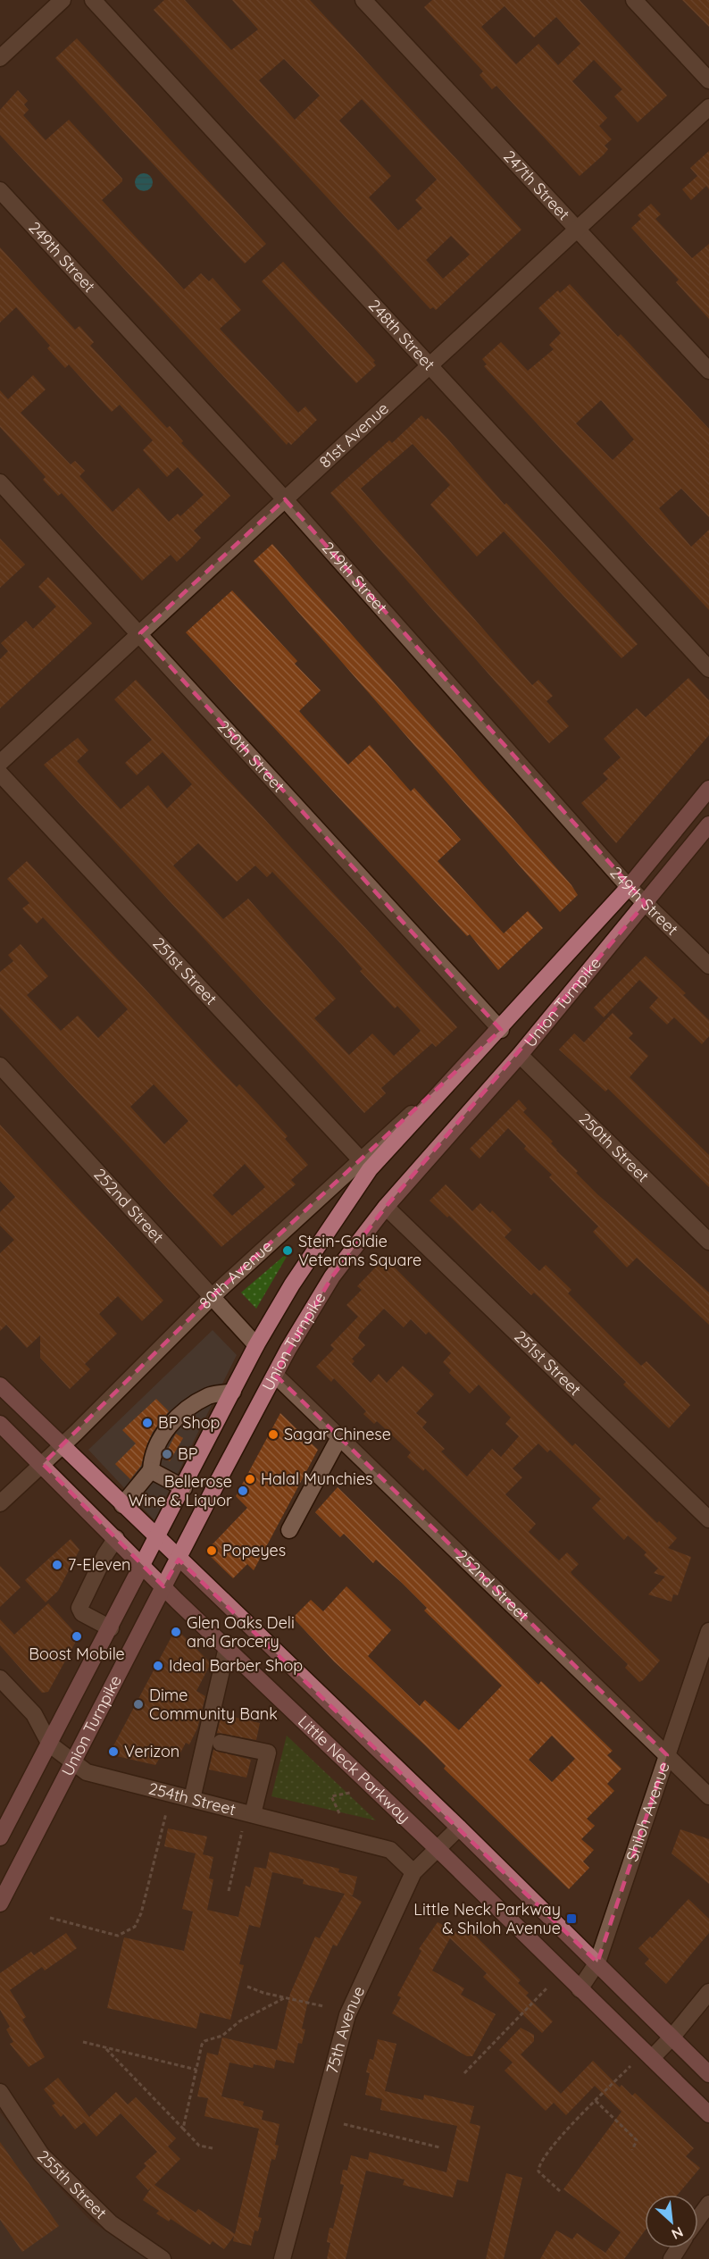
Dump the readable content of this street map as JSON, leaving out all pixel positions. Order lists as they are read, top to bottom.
{
  "streets": {
    "main road": ["Union Turnpike", "Little Neck Parkway"],
    "street": [
      "247th Street",
      "249th Street",
      "248th Street",
      "81st Avenue",
      "250th Street",
      "251st Street",
      "252nd Street",
      "80th Avenue",
      "254th Street",
      "Shiloh Avenue",
      "75th Avenue",
      "255th Street"
    ]
  },
  "crossings": [
    ["247th Street", "81st Avenue"],
    ["249th Street", "81st Avenue"],
    ["249th Street", "Union Turnpike"],
    ["248th Street", "81st Avenue"],
    ["81st Avenue", "250th Street"],
    ["250th Street", "Union Turnpike"],
    ["251st Street", "Union Turnpike"],
    ["251st Street", "80th Avenue"],
    ["Union Turnpike", "252nd Street"],
    ["Union Turnpike", "80th Avenue"],
    ["Union Turnpike", "Little Neck Parkway"],
    ["Union Turnpike", "254th Street"],
    ["252nd Street", "80th Avenue"],
    ["252nd Street", "Shiloh Avenue"],
    ["80th Avenue", "Little Neck Parkway"],
    ["Little Neck Parkway", "Shiloh Avenue"],
    ["Little Neck Parkway", "75th Avenue"],
    ["254th Street", "75th Avenue"]
  ],
  "places": {
    "other": [
      "Stein-Goldie Veterans Square",
      "BP Shop",
      "Sagar Chinese",
      "BP",
      "Halal Munchies",
      "Bellerose Wine & Liquor",
      "Popeyes",
      "7-Eleven",
      "Glen Oaks Deli and Grocery",
      "Boost Mobile",
      "Ideal Barber Shop",
      "Dime Community Bank",
      "Verizon"
    ],
    "transit": ["Little Neck Parkway & Shiloh Avenue"]
  },
  "north": "bottom right"
}
